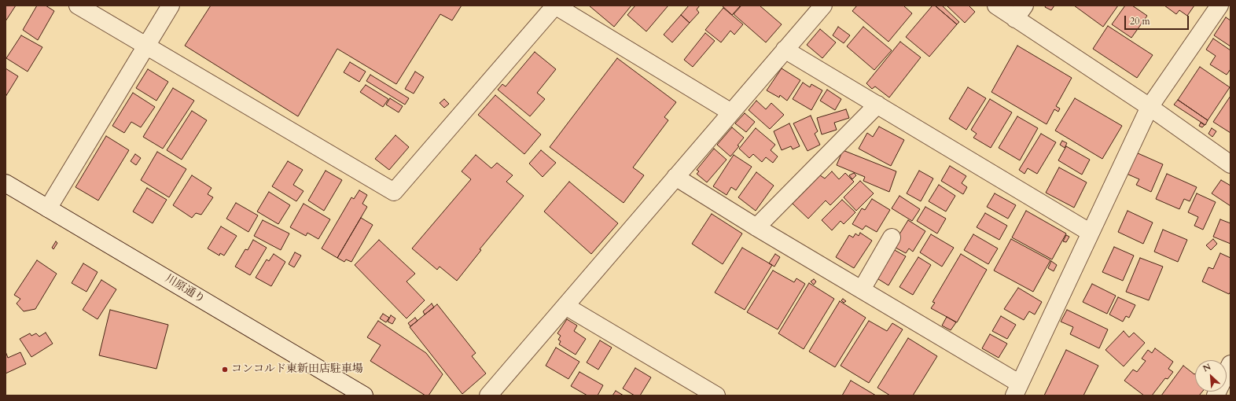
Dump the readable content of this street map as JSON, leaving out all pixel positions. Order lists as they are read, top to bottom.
{
  "streets": {
    "street": ["川原通り"]
  },
  "places": ["コンコルド東新田店駐車場"],
  "scale_bar": "20 m",
  "north": "top left"
}
